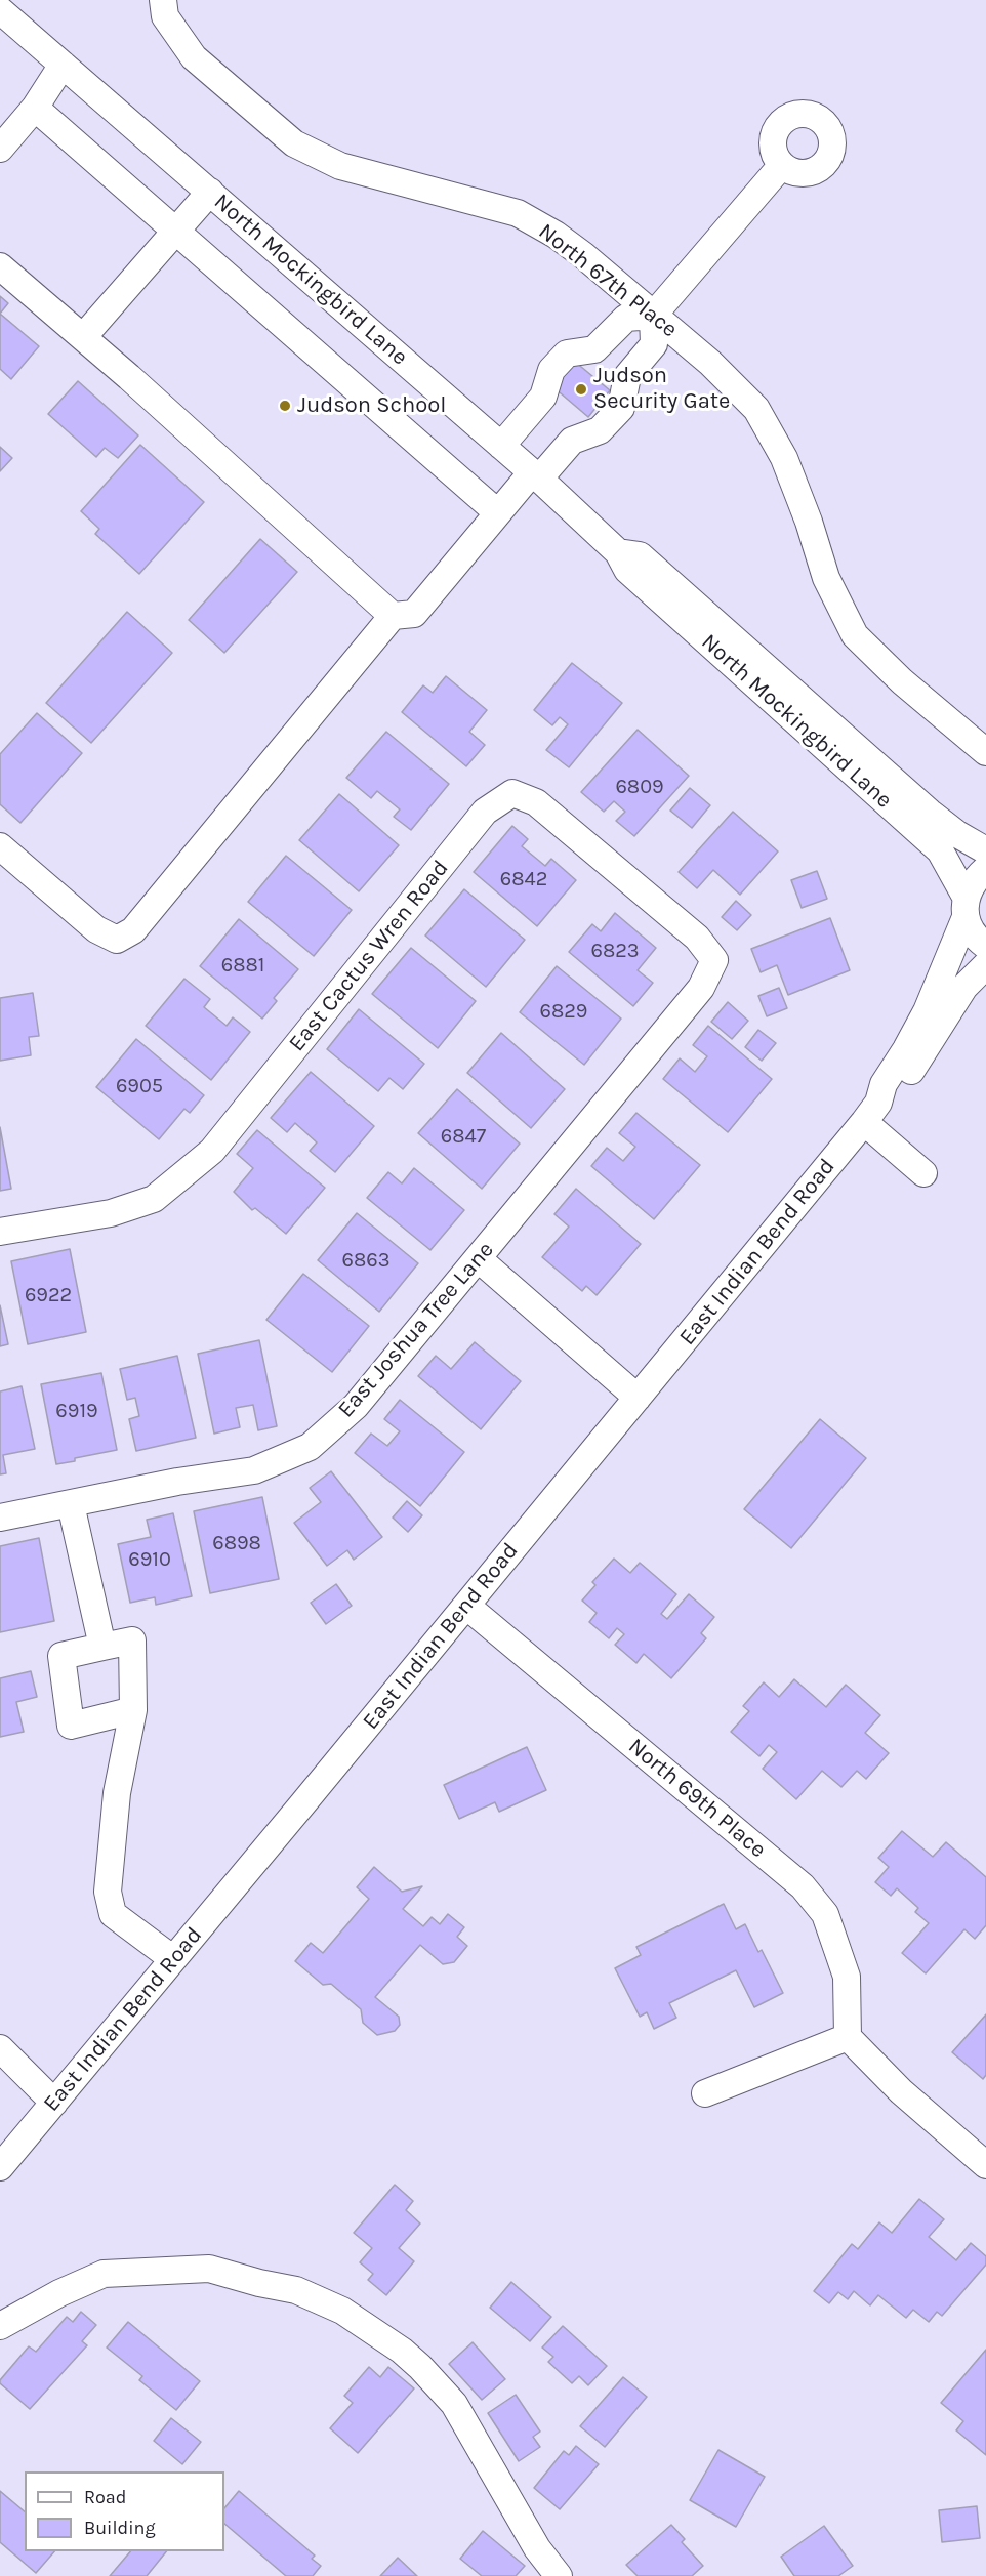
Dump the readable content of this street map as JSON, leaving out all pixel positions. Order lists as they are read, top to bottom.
{
  "streets": {
    "street": [
      "North Mockingbird Lane",
      "North 67th Place",
      "East Cactus Wren Road",
      "East Indian Bend Road",
      "East Joshua Tree Lane",
      "North 69th Place"
    ]
  },
  "crossings": [
    ["North Mockingbird Lane", "East Indian Bend Road"],
    ["East Cactus Wren Road", "East Joshua Tree Lane"],
    ["East Indian Bend Road", "North 69th Place"]
  ],
  "places": ["Judson Security Gate", "Judson School"],
  "house_numbers": [
    "6809",
    "6842",
    "6823",
    "6881",
    "6829",
    "6905",
    "6847",
    "6863",
    "6922",
    "6919",
    "6898",
    "6910"
  ],
  "legend": ["Road", "Building"]
}
